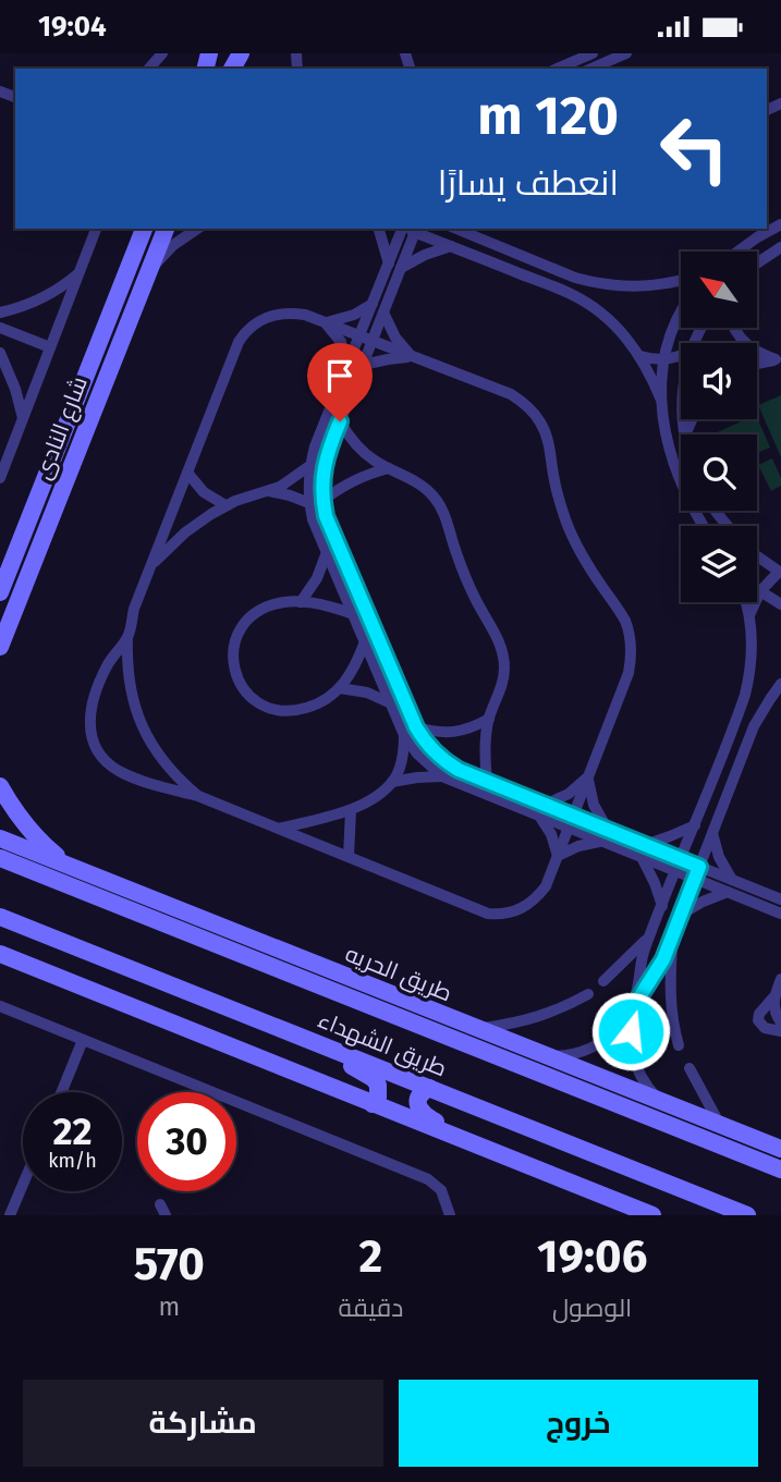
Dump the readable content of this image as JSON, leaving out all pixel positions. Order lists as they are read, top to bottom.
{
  "streets": {
    "street": ["شارع النادى", "طريق الحريه", "طريق الشهداء"]
  },
  "north": "top left",
  "page": {
    "status": "19:04",
    "turn": ["120 m", "انعطف يسارًا"],
    "speed": "22 km/h",
    "limit": "30",
    "eta": [
      "19:06",
      "الوصول",
      "2",
      "دقيقة",
      "570",
      "m"
    ],
    "buttons": ["خروج", "مشاركة"]
  }
}
